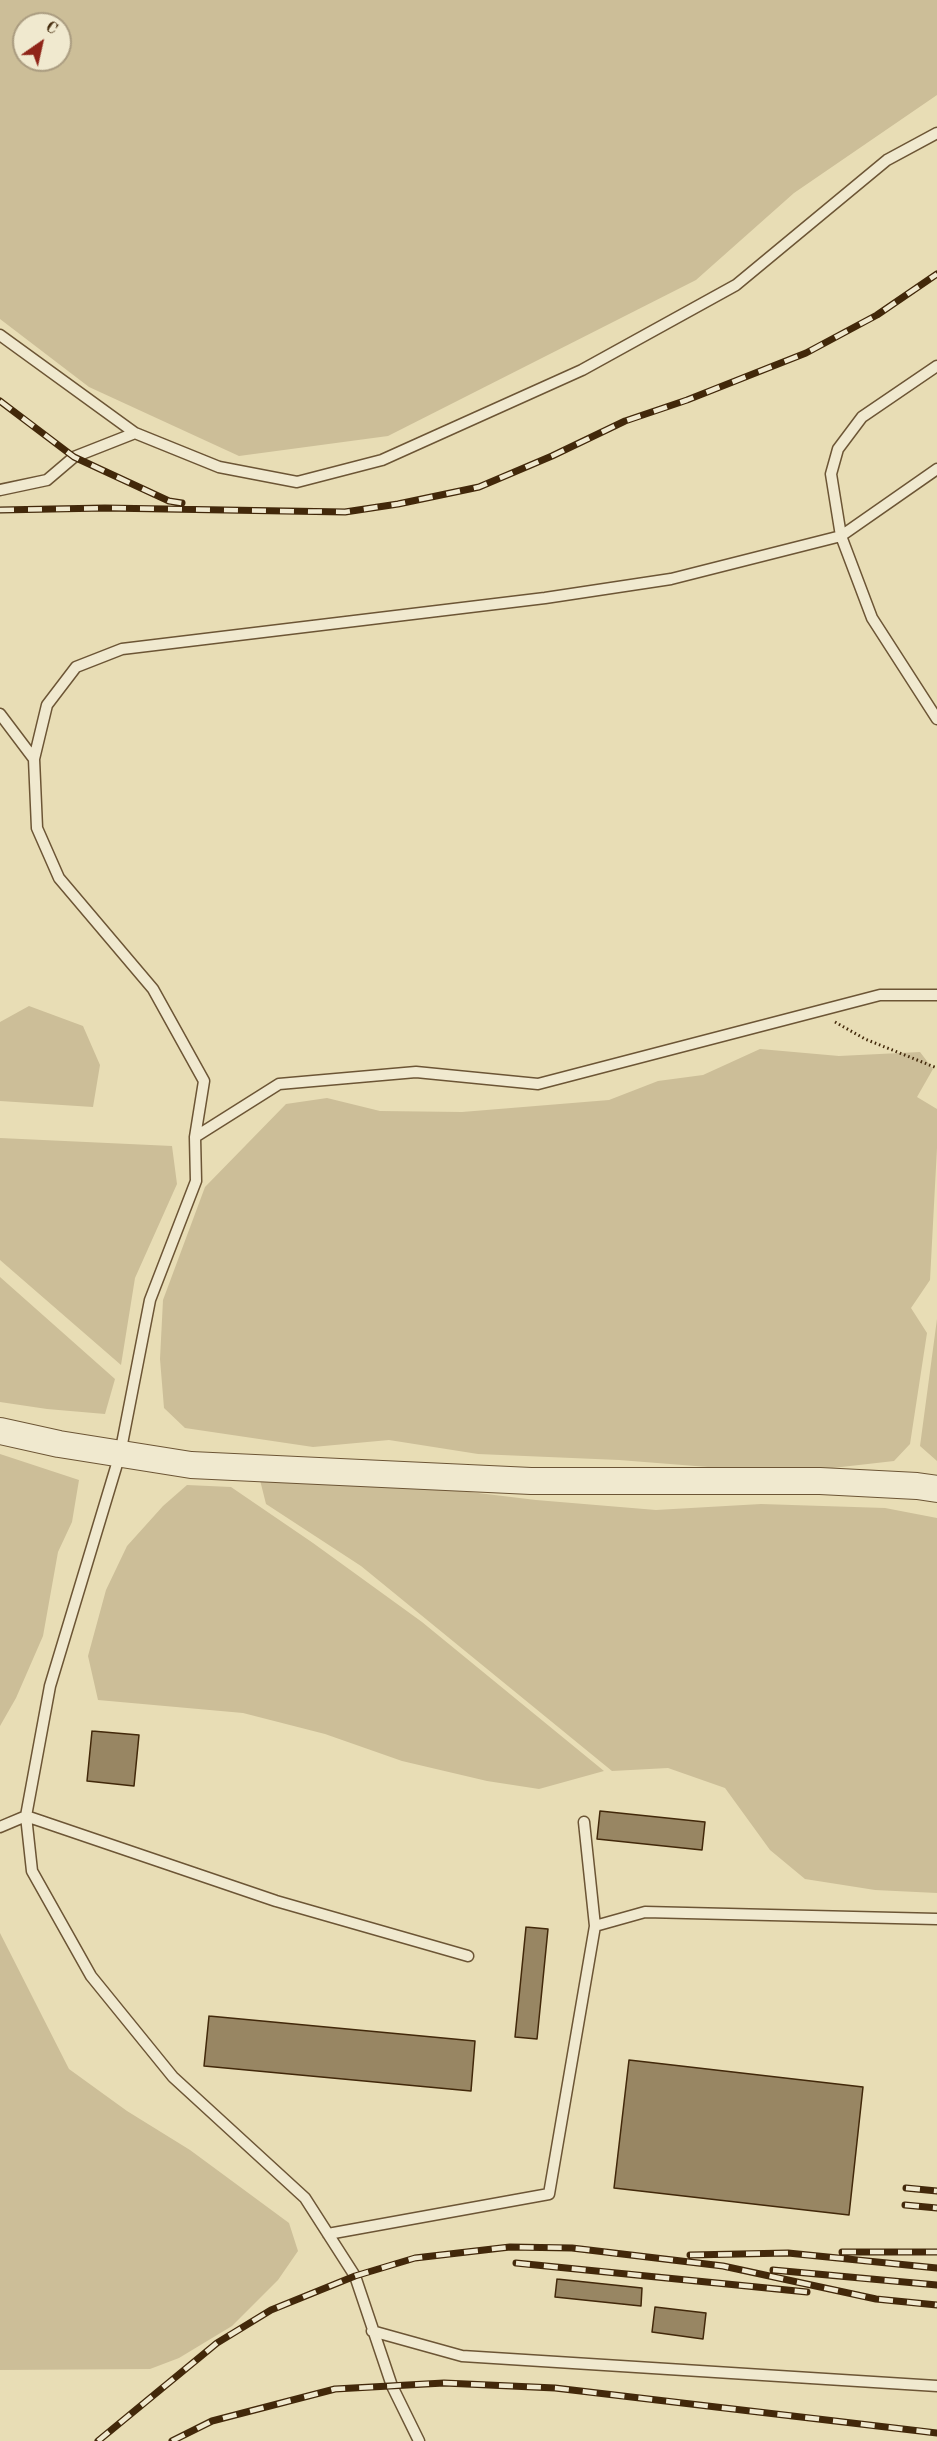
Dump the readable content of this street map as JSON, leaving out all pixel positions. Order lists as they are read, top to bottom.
{
  "north": "top right"
}
